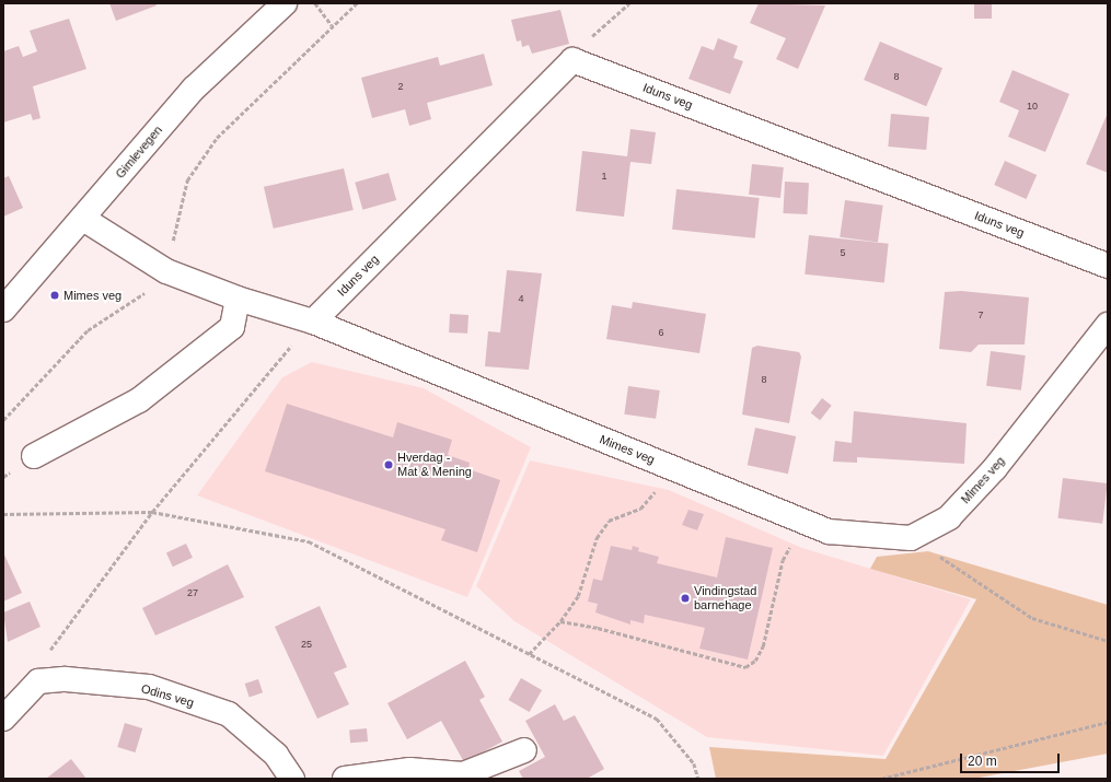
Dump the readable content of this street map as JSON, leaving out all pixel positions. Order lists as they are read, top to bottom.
{
  "streets": {
    "street": [
      "Iduns veg",
      "Gimlevegen",
      "Mimes veg",
      "Odins veg"
    ]
  },
  "crossings": [
    ["Iduns veg", "Mimes veg"],
    ["Gimlevegen", "Mimes veg"]
  ],
  "places": ["Mimes veg", "Hverdag - Mat & Mening", "Vindingstad barnehage"],
  "house_numbers": [
    "8",
    "2",
    "10",
    "1",
    "5",
    "4",
    "7",
    "6",
    "8",
    "27",
    "25"
  ],
  "scale_bar": "20 m"
}
